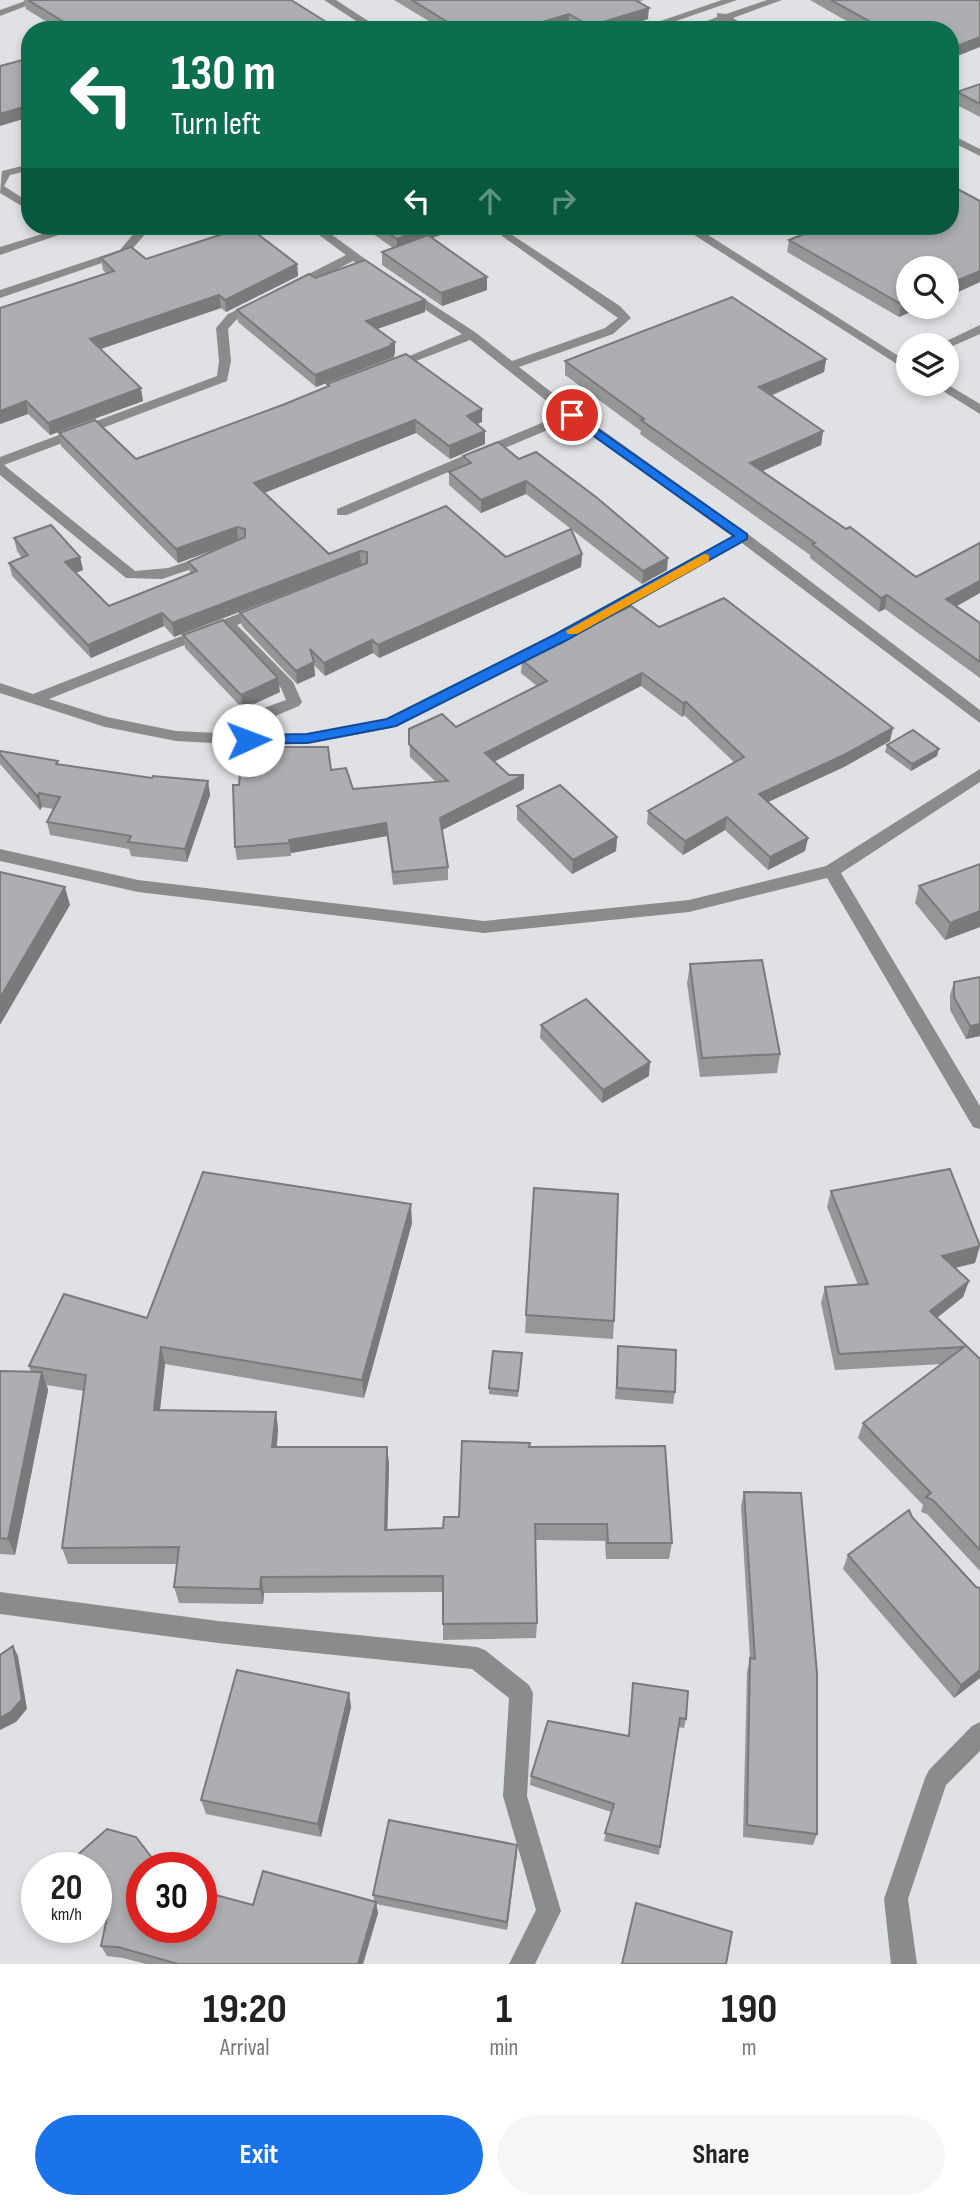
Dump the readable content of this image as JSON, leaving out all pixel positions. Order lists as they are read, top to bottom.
{
  "page": {
    "turn": ["130 m", "Turn left"],
    "speed": "20 km/h",
    "limit": "30",
    "eta": [
      "19:20",
      "Arrival",
      "1",
      "min",
      "190",
      "m"
    ],
    "buttons": ["Exit", "Share"]
  }
}
